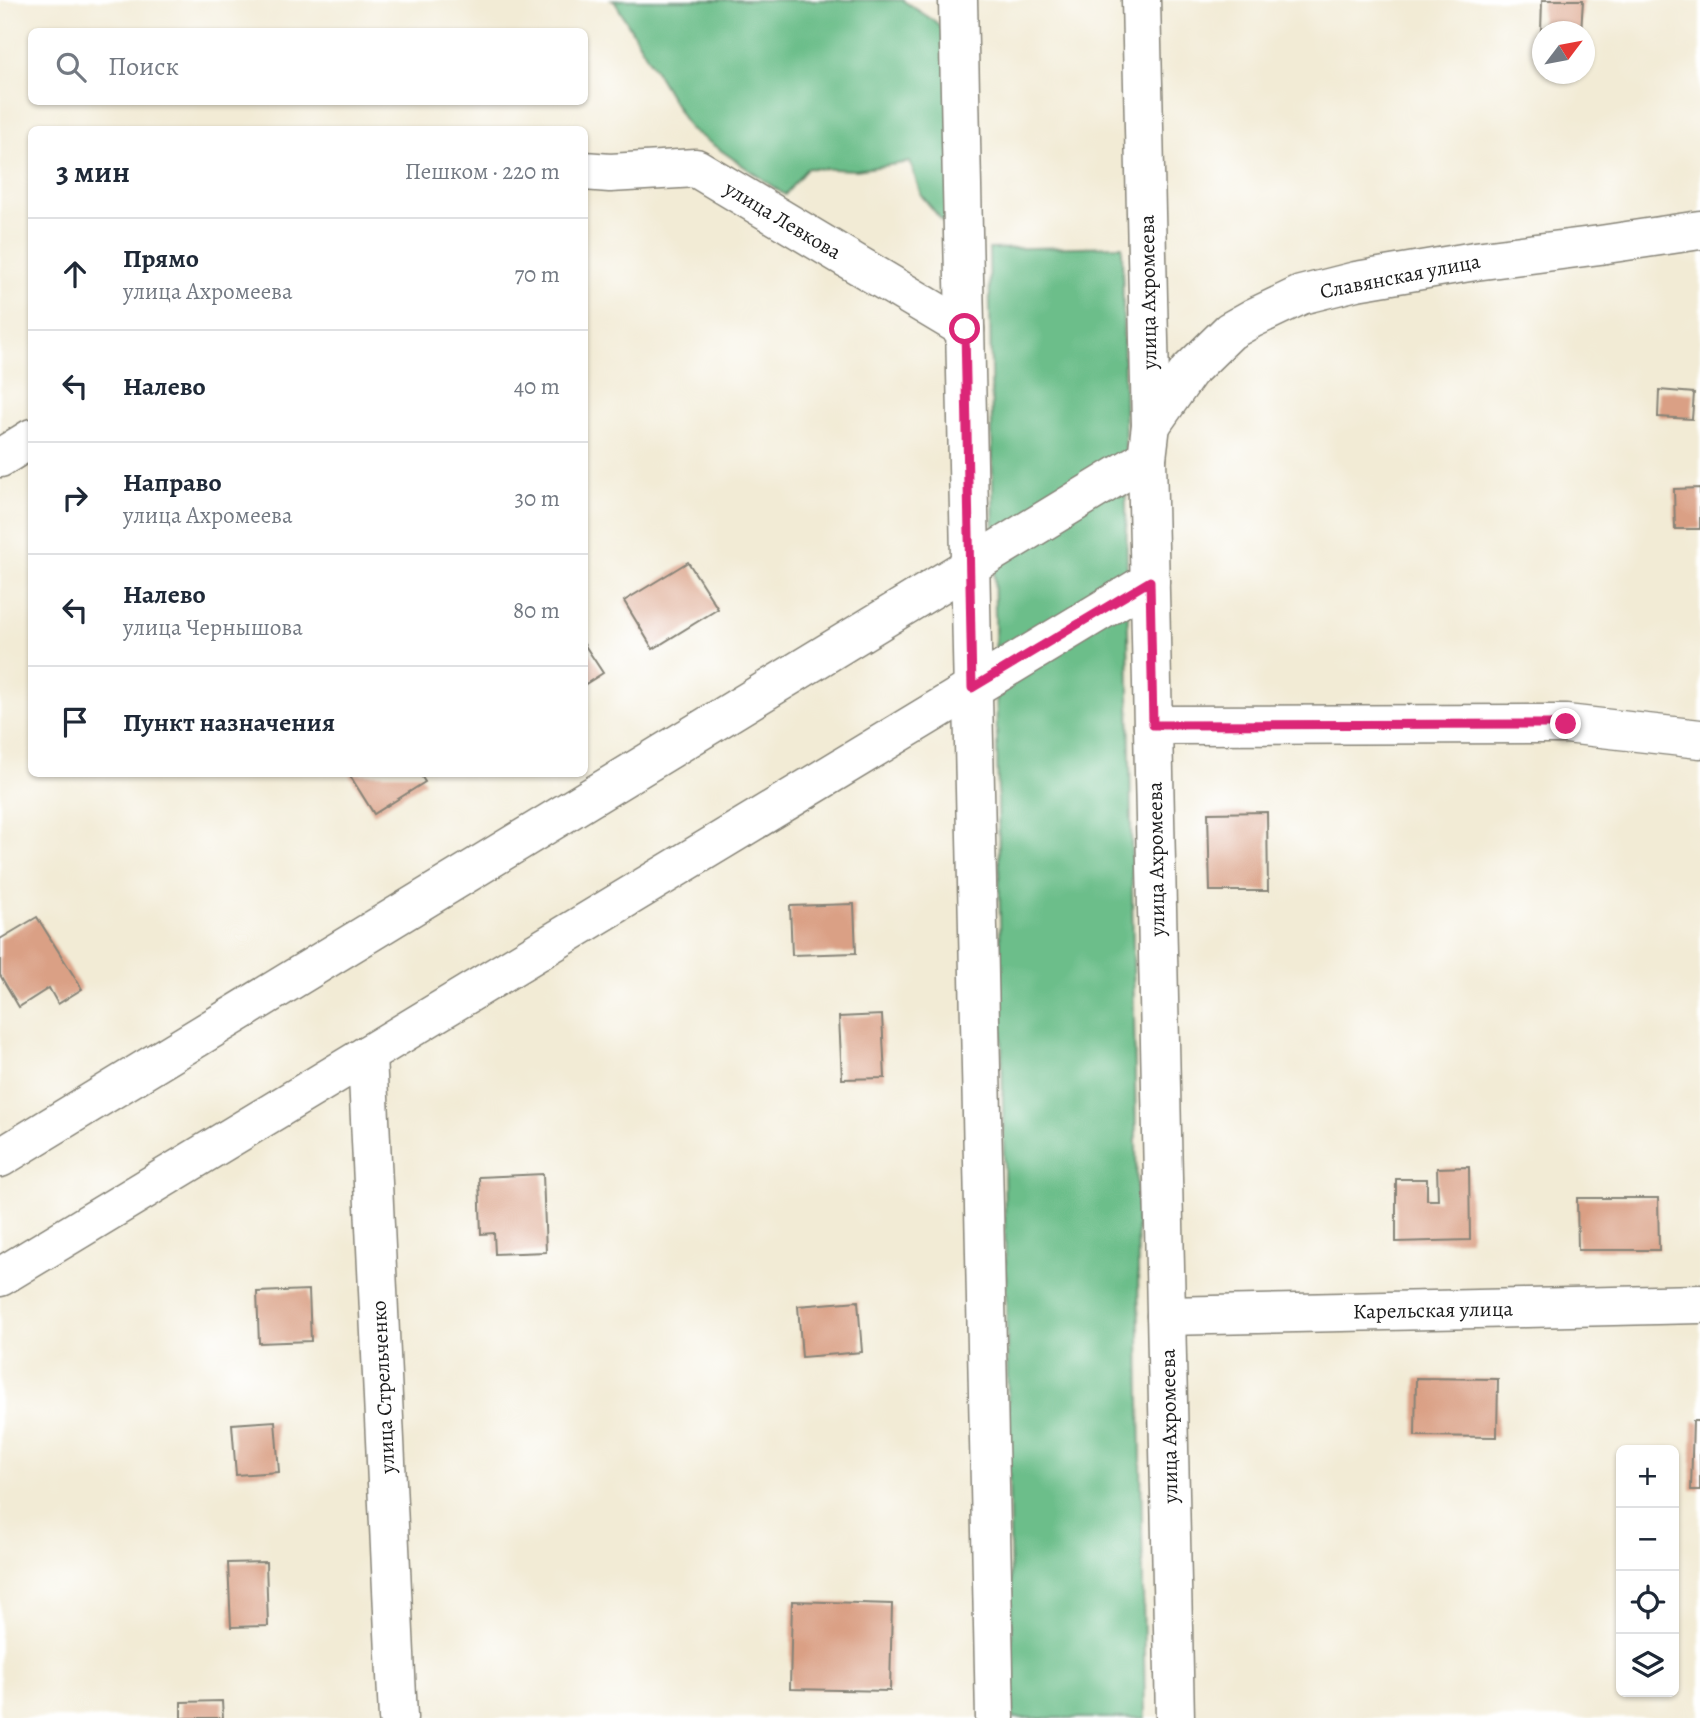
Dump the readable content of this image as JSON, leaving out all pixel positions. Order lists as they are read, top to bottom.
{
  "streets": {
    "street": [
      "улица Левкова",
      "Славянская улица",
      "улица Ахромеева",
      "Карельская улица",
      "улица Стрельченко"
    ]
  },
  "crossings": [
    ["Славянская улица", "улица Ахромеева"],
    ["улица Ахромеева", "Карельская улица"]
  ],
  "north": "top right",
  "page": {
    "search": "Поиск",
    "heading": ["3 мин", "Пешком · 220 m"],
    "list": [
      ["Прямо", "улица Ахромеева", "70 m"],
      ["Налево", "40 m"],
      ["Направо", "улица Ахромеева", "30 m"],
      ["Налево", "улица Чернышова", "80 m"],
      "Пункт назначения"
    ],
    "map_buttons": ["+", "−"]
  }
}
